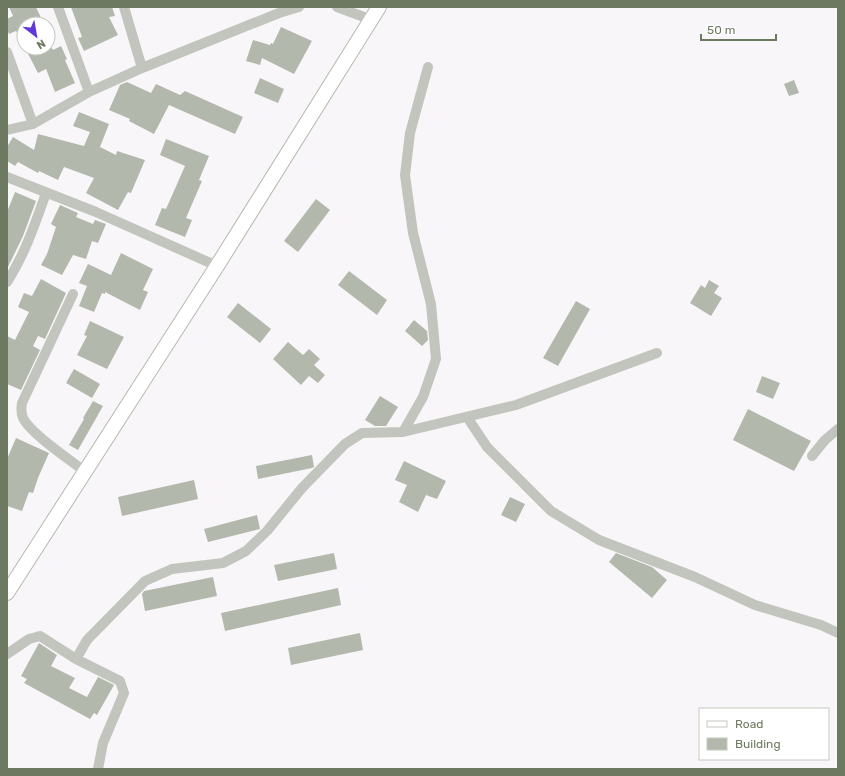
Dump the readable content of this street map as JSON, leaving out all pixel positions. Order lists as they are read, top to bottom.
{
  "legend": ["Road", "Building"],
  "scale_bar": "50 m",
  "north": "bottom right"
}
